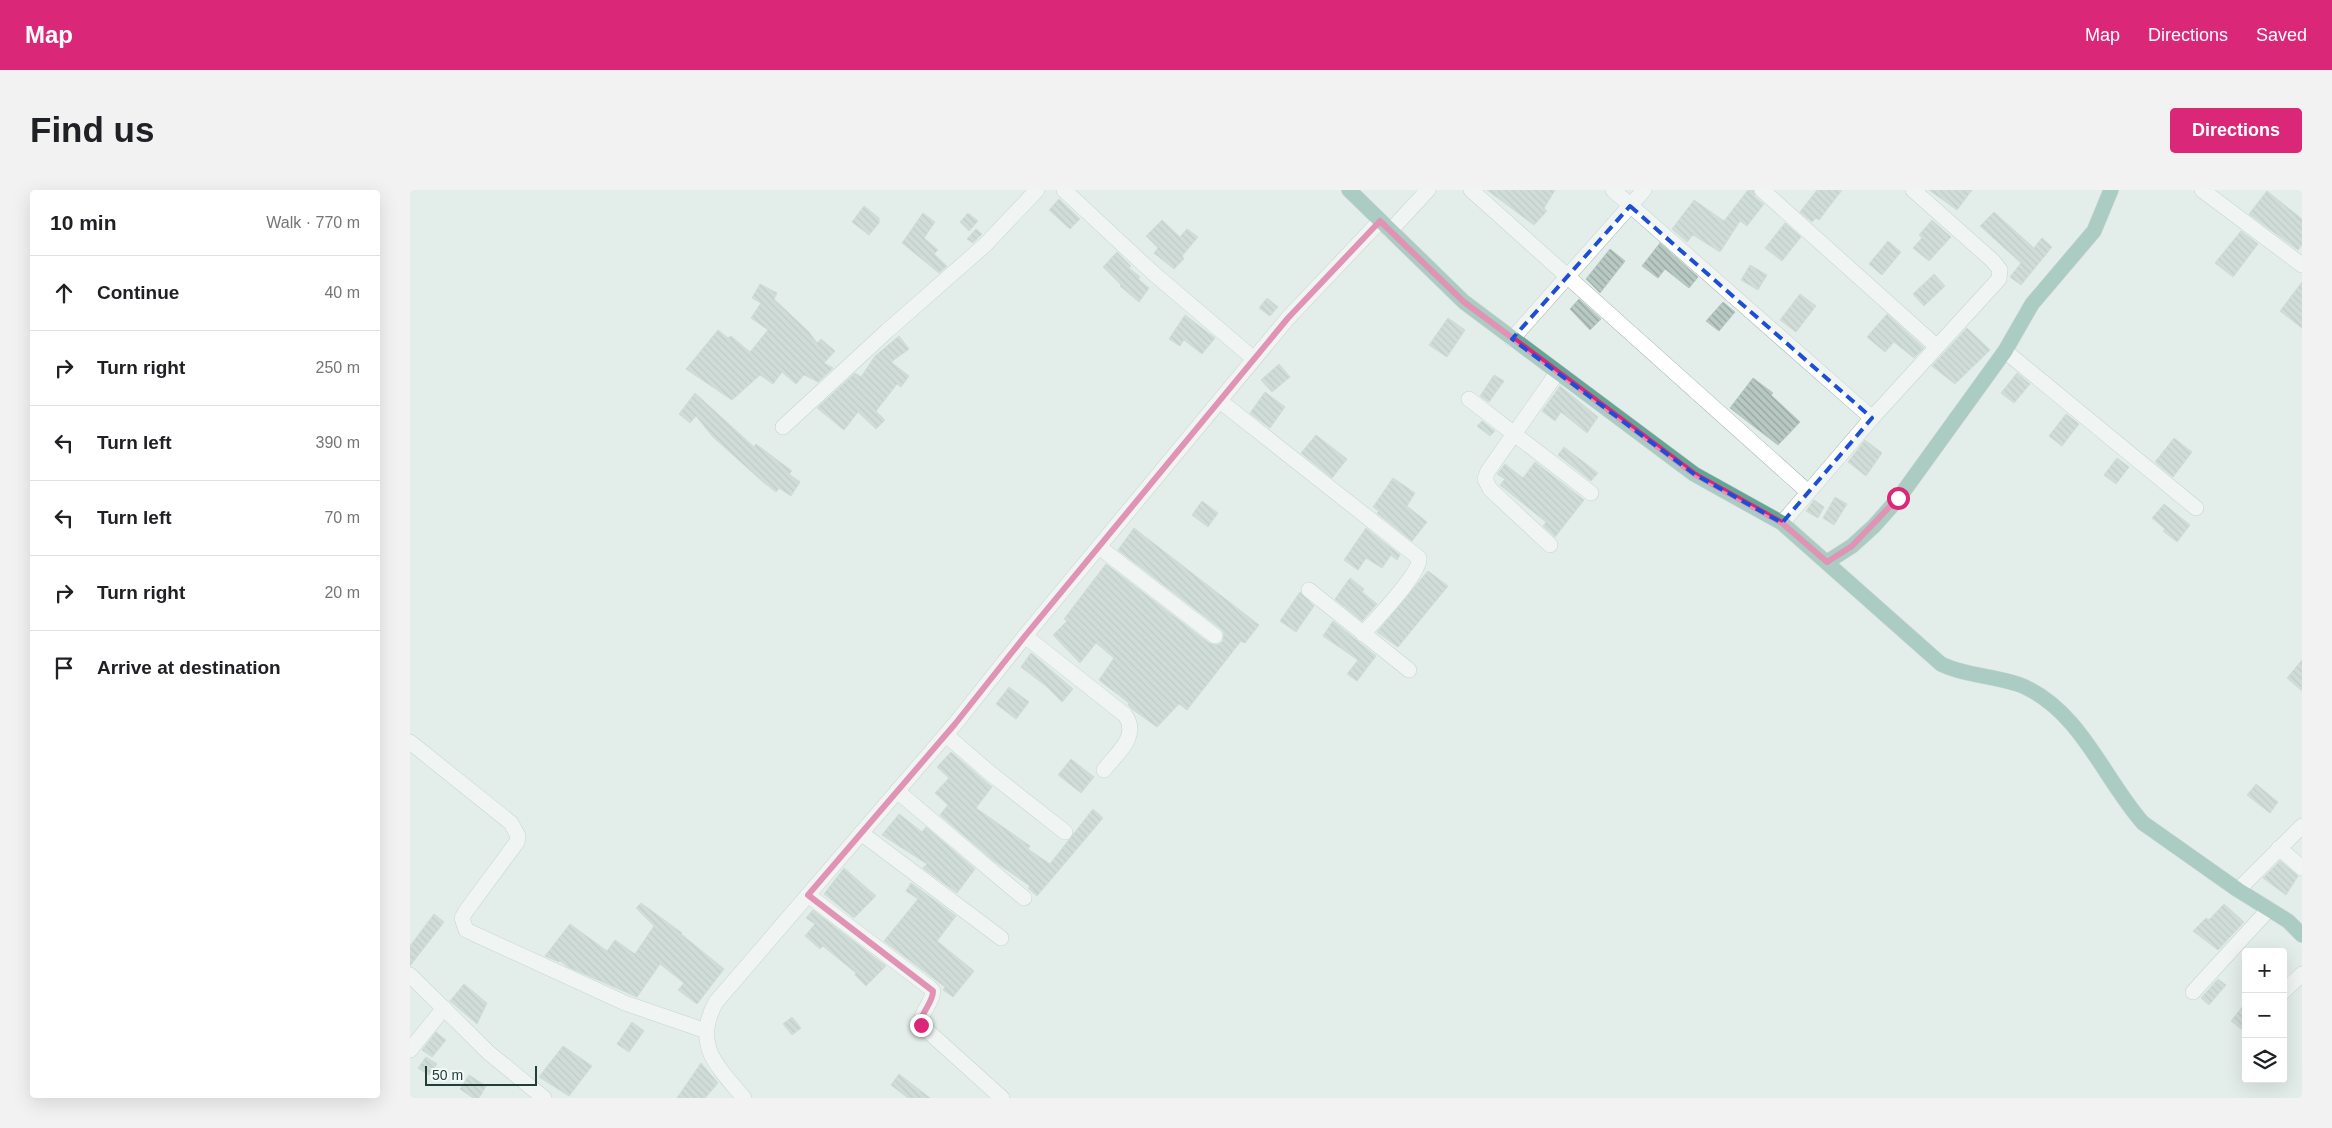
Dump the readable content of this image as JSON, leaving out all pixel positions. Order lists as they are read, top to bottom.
{
  "scale_bar": "50 m",
  "page": {
    "header": "Map",
    "nav": ["Map", "Directions", "Saved"],
    "buttons": "Directions",
    "title": "Find us",
    "heading": ["10 min", "Walk · 770 m"],
    "list": [
      ["Continue", "40 m"],
      ["Turn right", "250 m"],
      ["Turn left", "390 m"],
      ["Turn left", "70 m"],
      ["Turn right", "20 m"],
      "Arrive at destination"
    ],
    "map_buttons": ["+", "−"],
    "scale": "50 m"
  }
}
